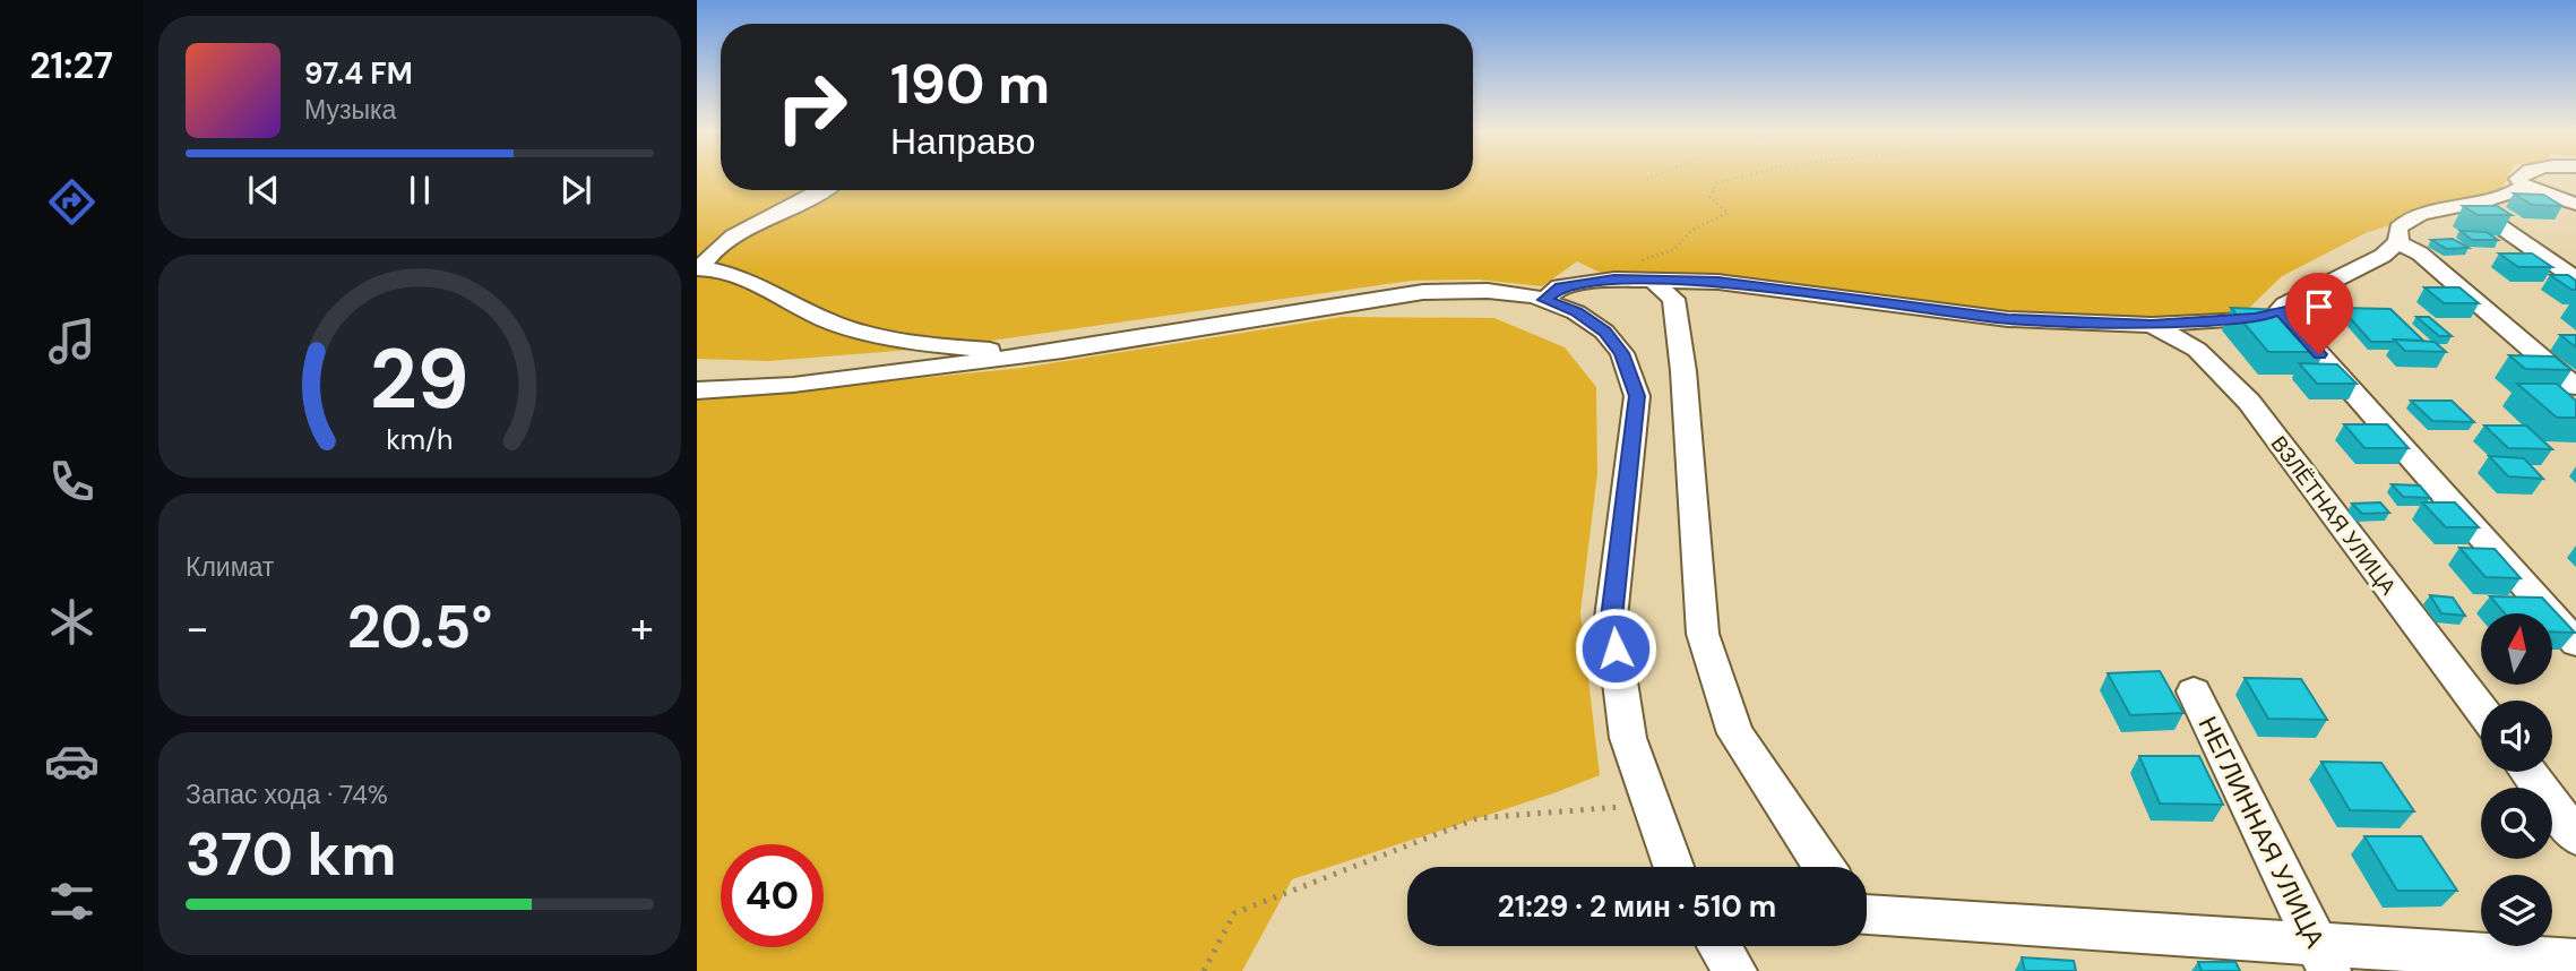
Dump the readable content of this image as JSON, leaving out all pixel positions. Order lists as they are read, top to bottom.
{
  "streets": {
    "street": ["ВЗЛЁТНАЯ УЛИЦА", "НЕГЛИННАЯ УЛИЦА"]
  },
  "north": "top",
  "page": {
    "tabs": "21:27",
    "turn": ["190 m", "Направо"],
    "song": ["97.4 FM", "Музыка"],
    "tile": [
      "Климат",
      ["Запас хода · 74%", "370 km"]
    ],
    "heat": ["−", "20.5°", "+"],
    "limit": "40",
    "trip": "21:29 · 2 мин · 510 m",
    "gauge": ["29", "km/h"]
  }
}
